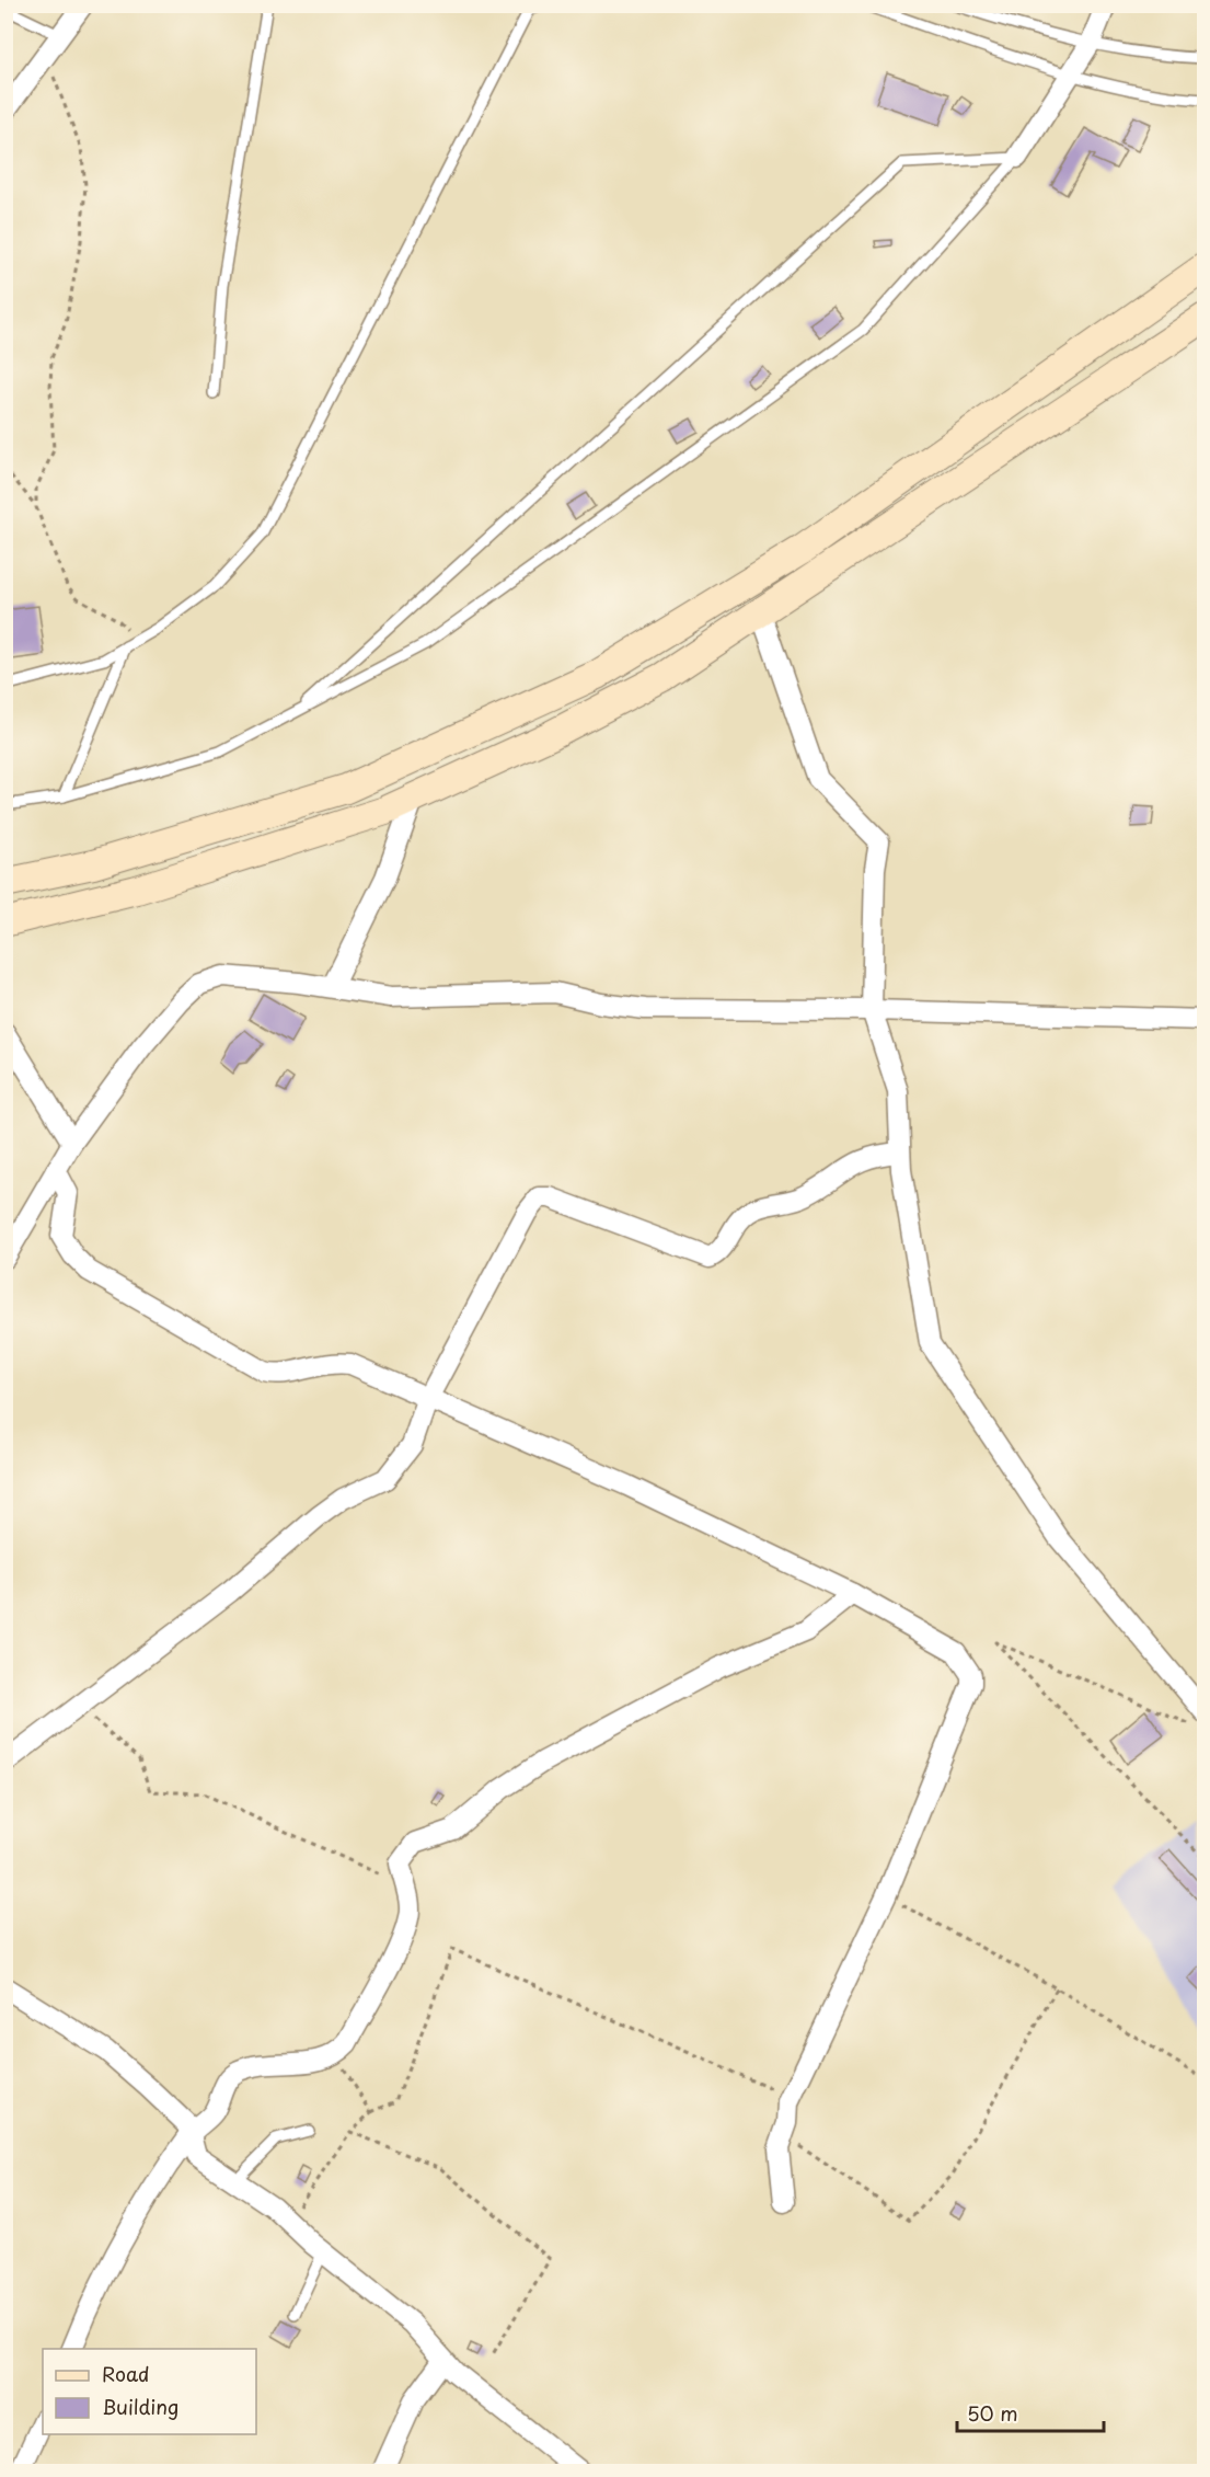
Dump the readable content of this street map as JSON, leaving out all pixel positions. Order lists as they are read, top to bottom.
{
  "legend": ["Road", "Building"],
  "scale_bar": "50 m"
}
